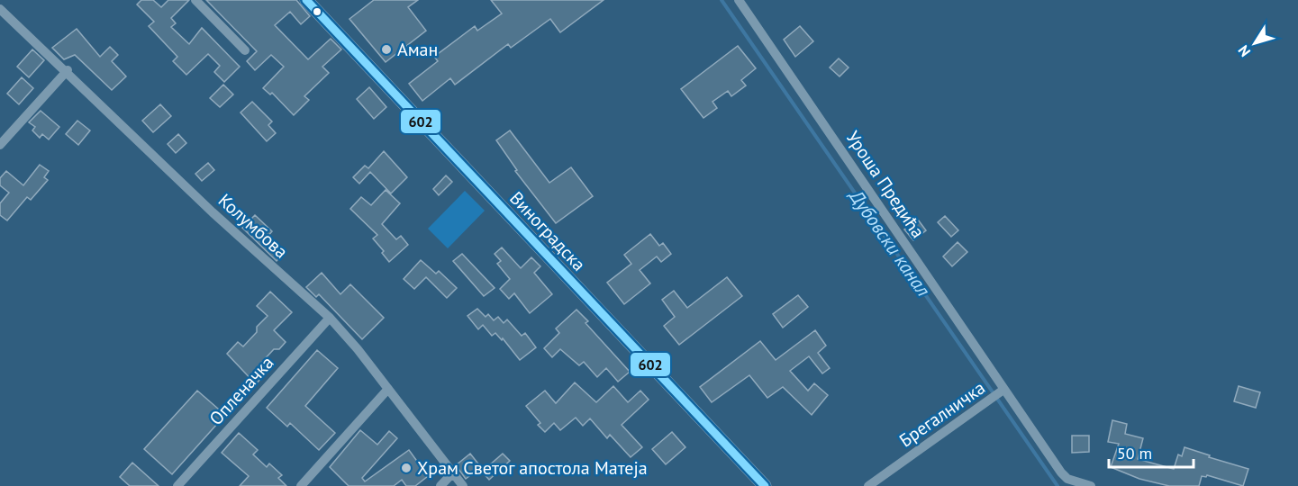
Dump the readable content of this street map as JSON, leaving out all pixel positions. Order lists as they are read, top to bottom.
{
  "streets": {
    "street": [
      "Уроша Предића",
      "Колумбова",
      "Виноградска",
      "Опленачка",
      "Брегалничка"
    ]
  },
  "crossings": [
    ["Уроша Предића", "Брегалничка"],
    ["Колумбова", "Опленачка"]
  ],
  "water": ["Дубовски канал"],
  "places": ["Аман", "Храм Светог апостола Матеја"],
  "lines": ["transit line 602"],
  "scale_bar": "50 m",
  "north": "bottom left"
}
